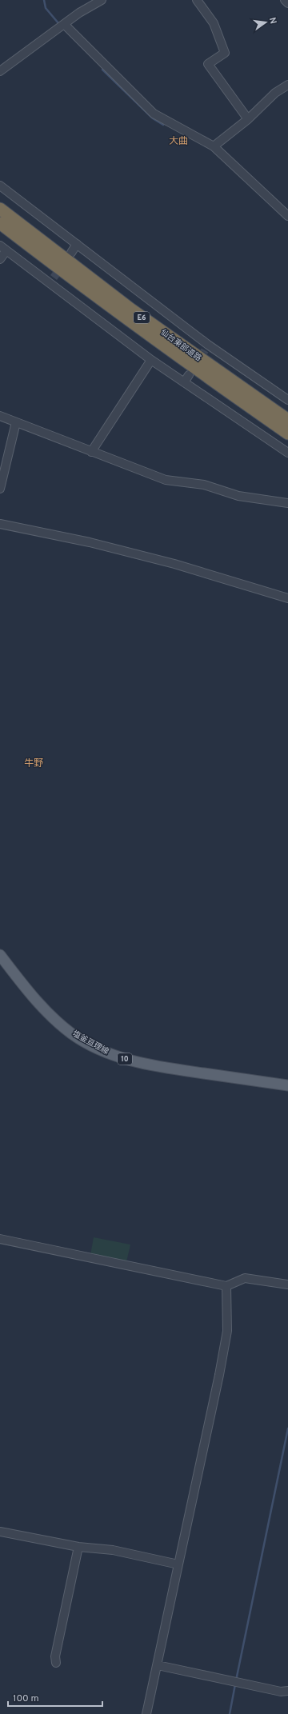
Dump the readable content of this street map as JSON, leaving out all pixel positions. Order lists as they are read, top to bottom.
{
  "streets": {
    "highway": ["E6", "仙台東部道路"],
    "main road": ["塩釜亘理線", "10"]
  },
  "districts": ["大曲", "牛野"],
  "scale_bar": "100 m",
  "north": "right"
}
